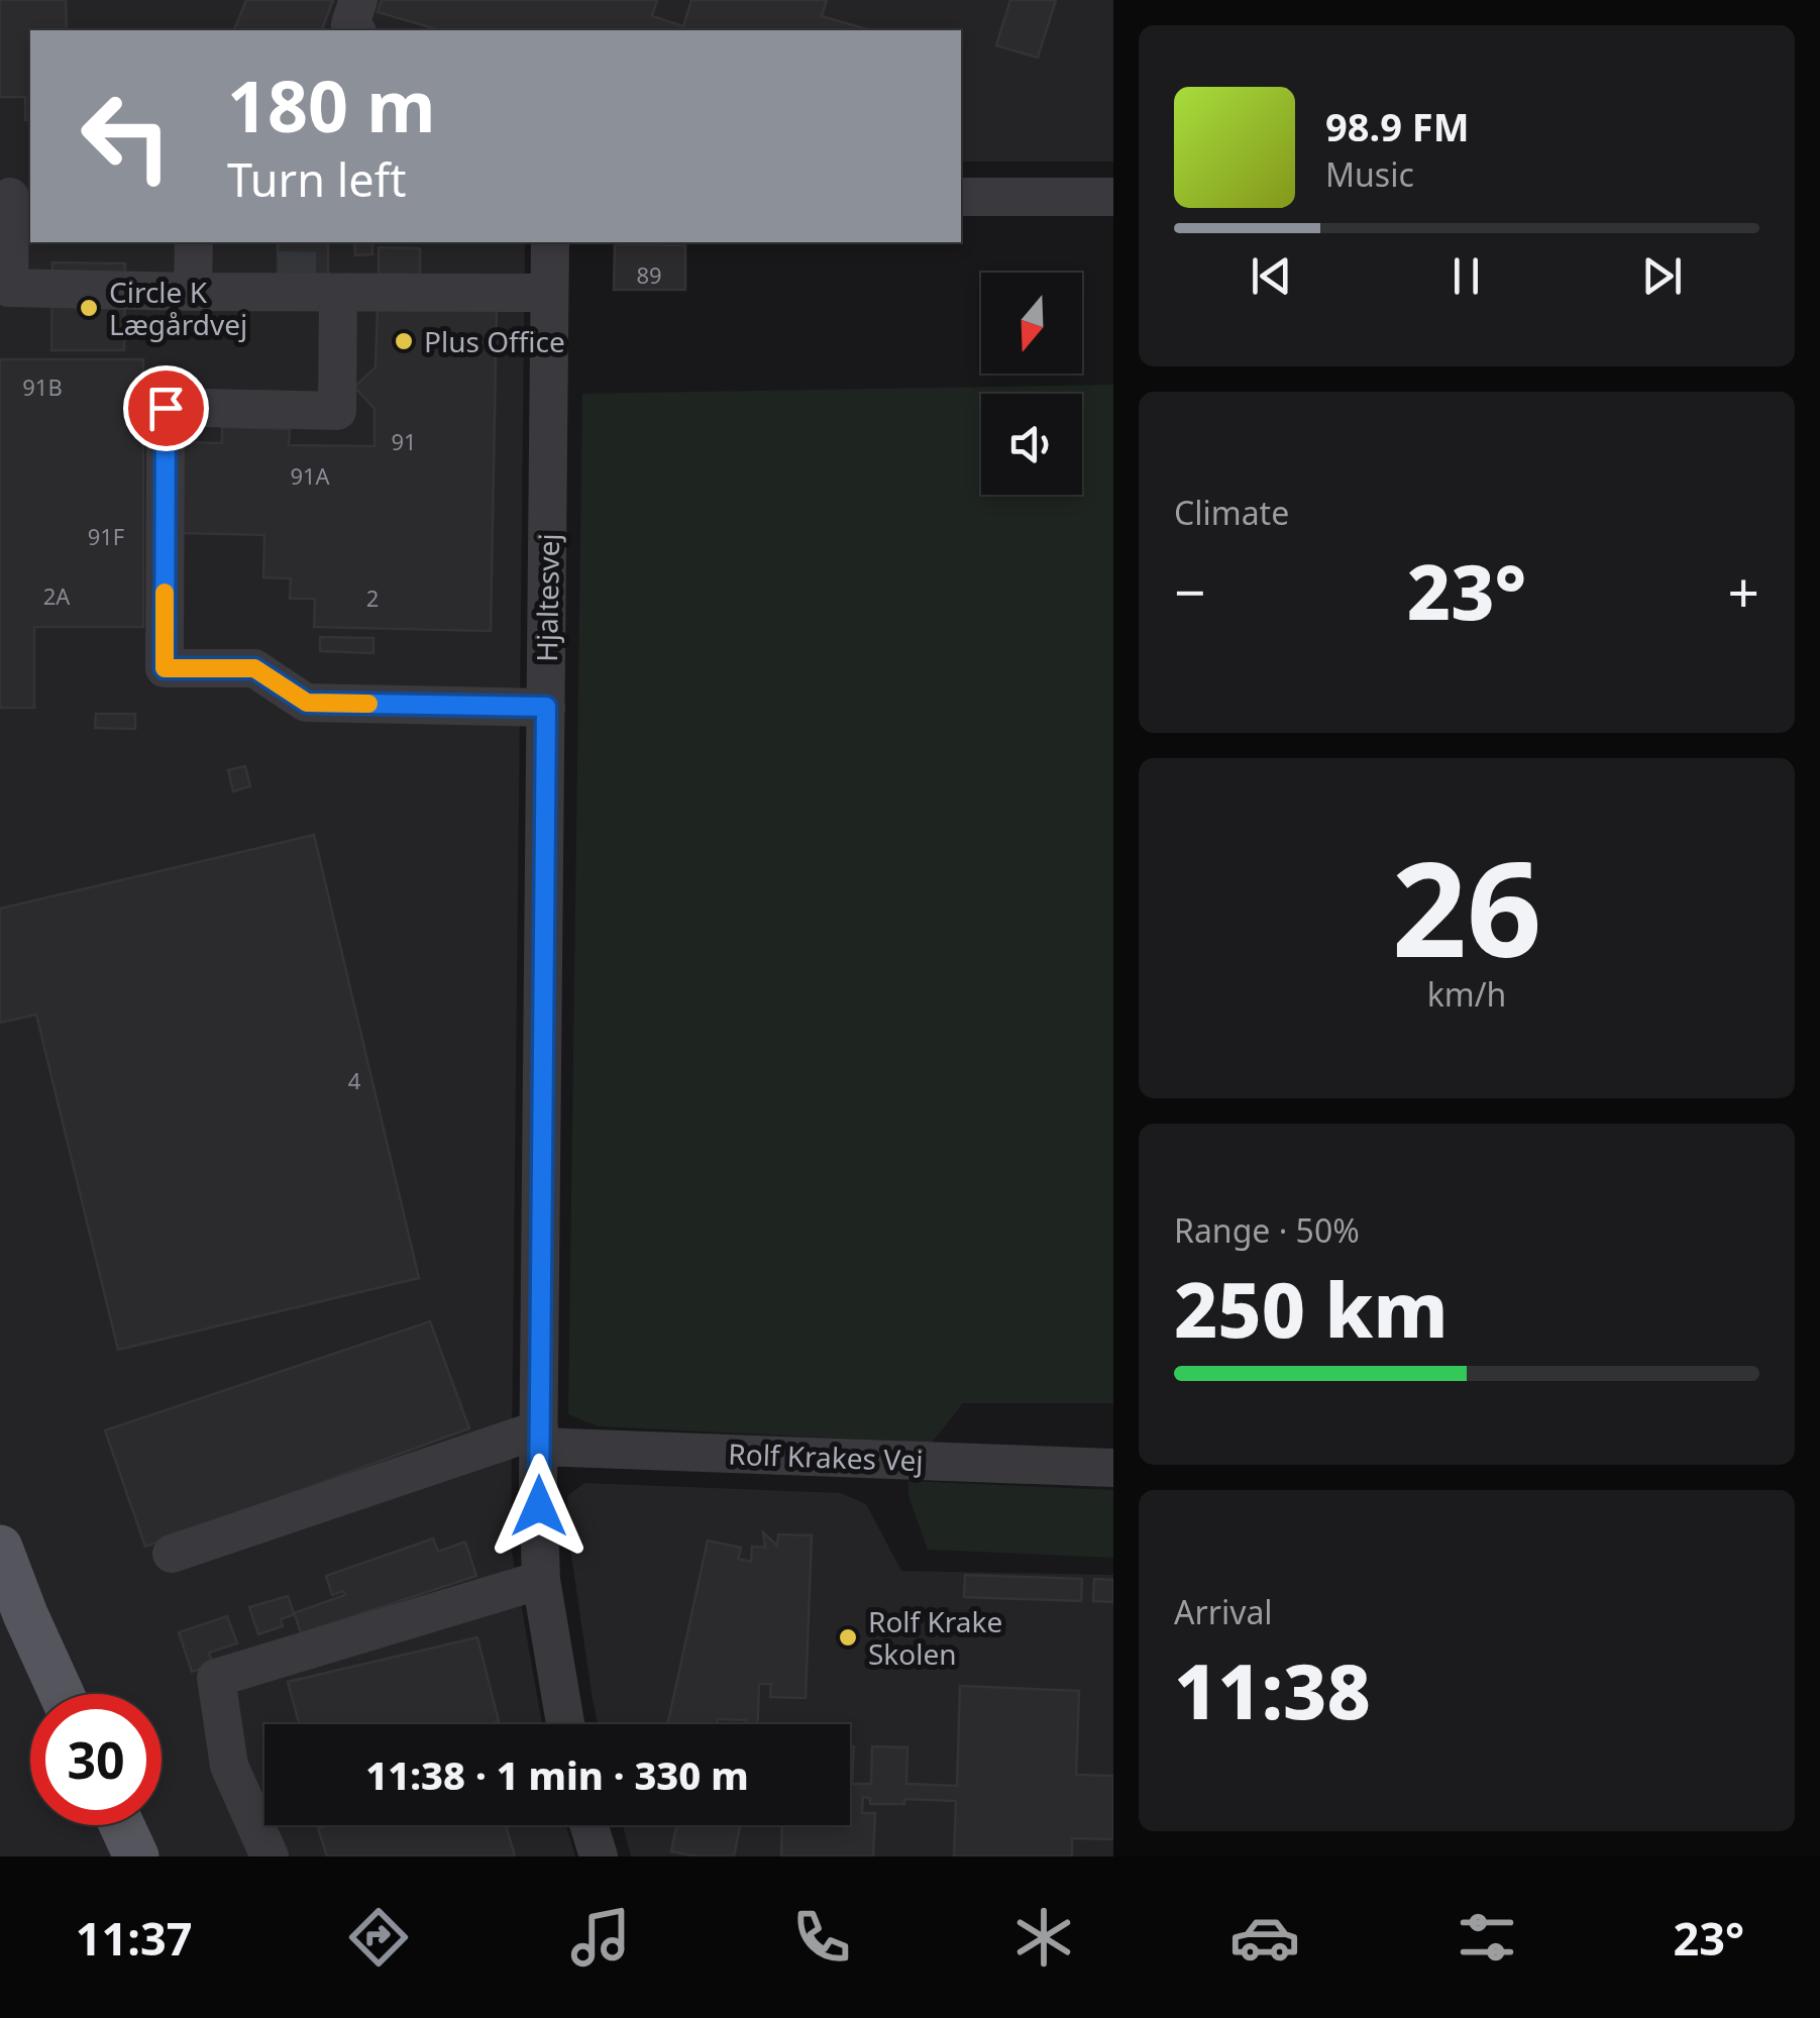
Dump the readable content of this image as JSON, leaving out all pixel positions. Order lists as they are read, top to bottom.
{
  "streets": {
    "street": ["Hjaltesvej", "Rolf Krakes Vej"]
  },
  "crossings": [
    ["Hjaltesvej", "Rolf Krakes Vej"]
  ],
  "places": ["Circle K Lægårdvej", "Plus Office", "Rolf Krake Skolen"],
  "house_numbers": [
    "89",
    "91B",
    "91",
    "91A",
    "91F",
    "2A",
    "2",
    "4"
  ],
  "north": "bottom",
  "page": {
    "turn": ["180 m", "Turn left"],
    "song": ["98.9 FM", "Music"],
    "tile": [
      "Climate",
      ["26", "km/h"],
      ["Range · 50%", "250 km"],
      ["Arrival", "11:38"]
    ],
    "heat": ["−", "23°", "+"],
    "limit": "30",
    "trip": "11:38 · 1 min · 330 m",
    "tabs": ["11:37", "23°"]
  }
}
